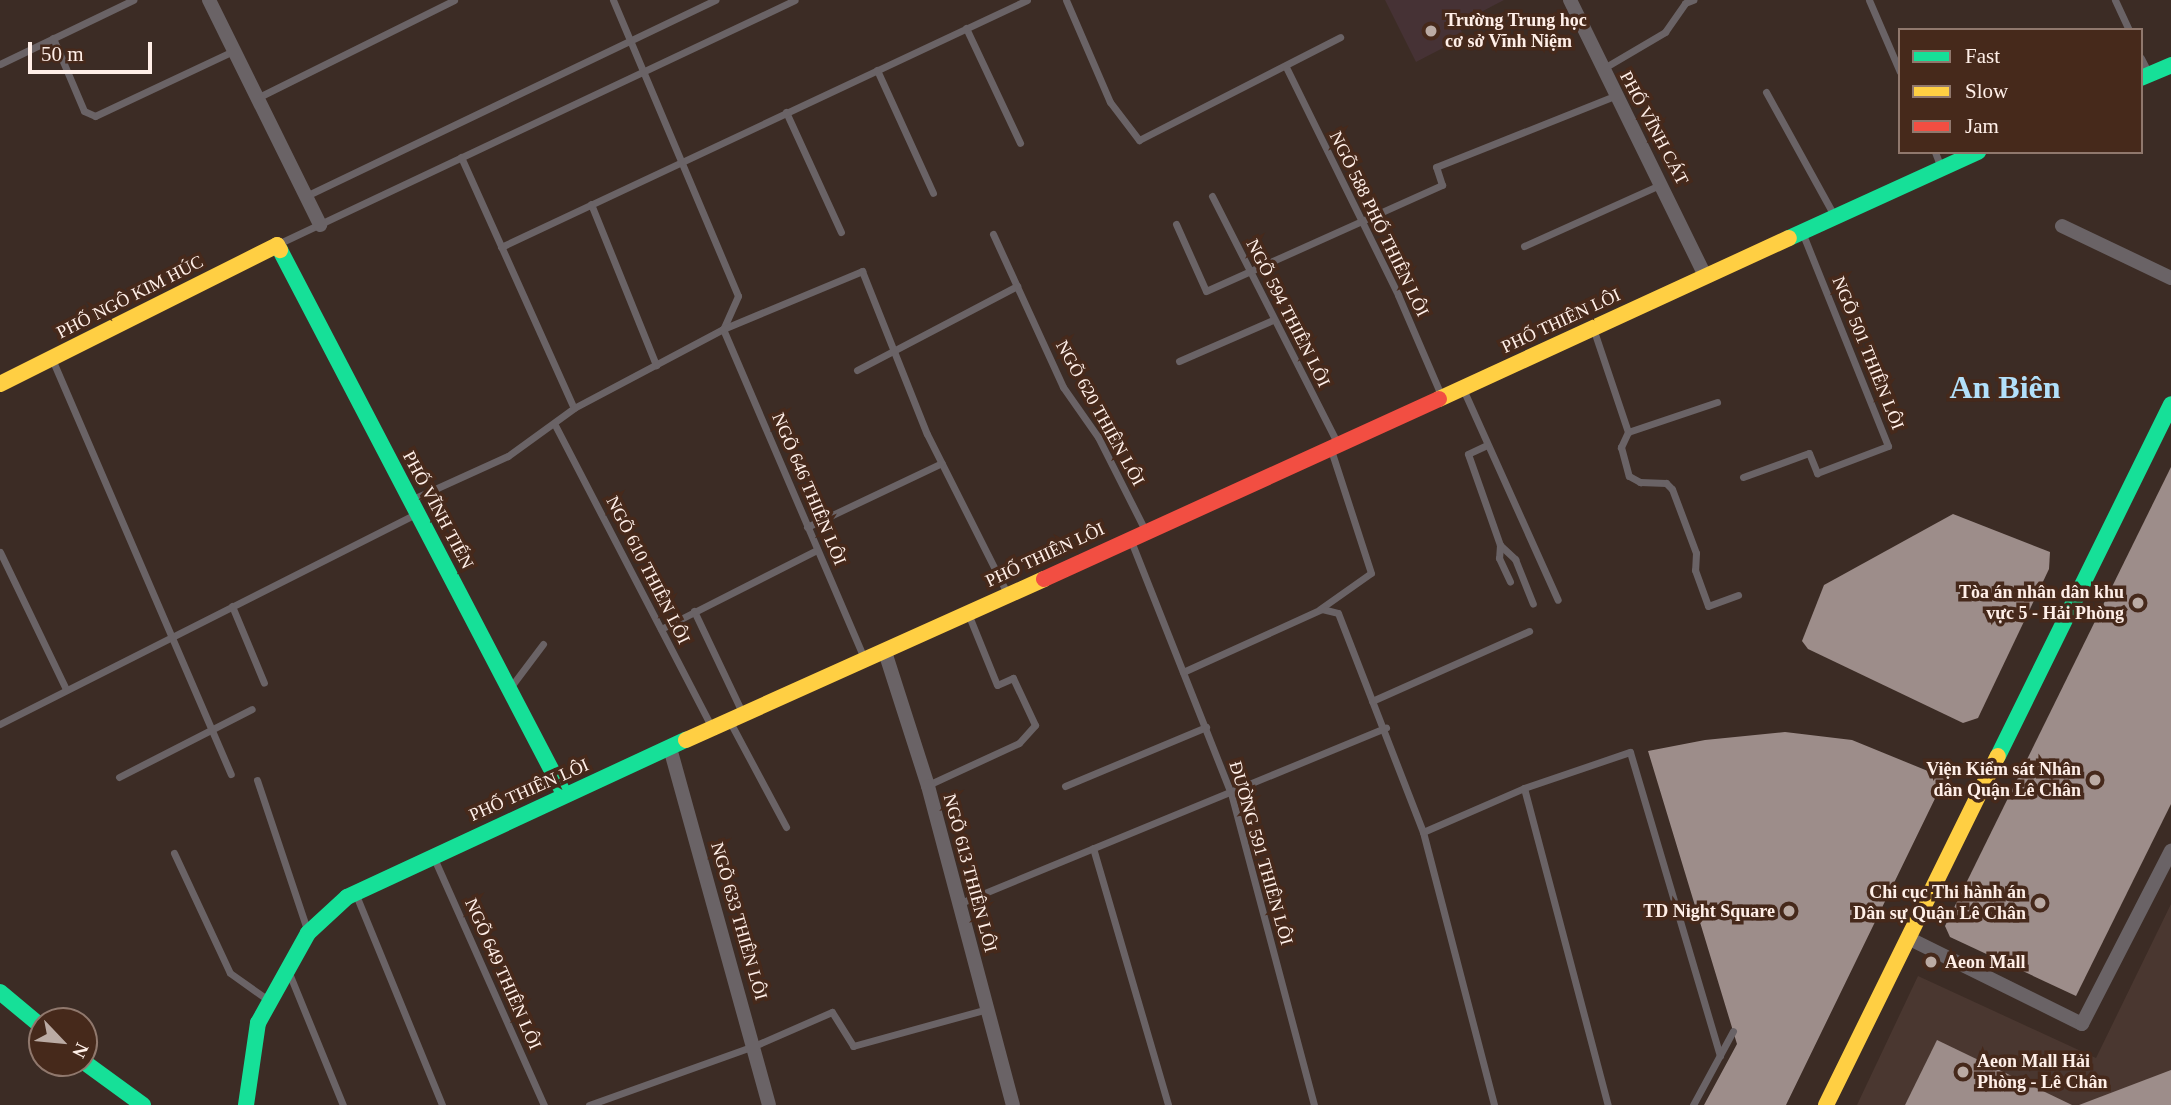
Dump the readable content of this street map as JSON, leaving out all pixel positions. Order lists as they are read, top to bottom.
{
  "streets": {
    "main road": ["PHỐ NGÔ KIM HÚC", "PHỐ THIÊN LÔI", "PHỐ VĨNH TIẾN"],
    "street": ["PHỐ VĨNH CÁT", "NGÕ 613 THIÊN LÔI", "NGÕ 633 THIÊN LÔI"],
    "lane": [
      "NGÕ 588 PHỐ THIÊN LÔI",
      "NGÕ 594 THIÊN LÔI",
      "NGÕ 501 THIÊN LÔI",
      "NGÕ 620 THIÊN LÔI",
      "NGÕ 646 THIÊN LÔI",
      "NGÕ 610 THIÊN LÔI",
      "ĐƯỜNG 591 THIÊN LÔI",
      "NGÕ 649 THIÊN LÔI"
    ]
  },
  "crossings": [
    ["PHỐ VĨNH CÁT", "PHỐ THIÊN LÔI"],
    ["NGÕ 588 PHỐ THIÊN LÔI", "PHỐ THIÊN LÔI"],
    ["PHỐ NGÔ KIM HÚC", "PHỐ VĨNH TIẾN"],
    ["NGÕ 594 THIÊN LÔI", "PHỐ THIÊN LÔI"],
    ["PHỐ THIÊN LÔI", "NGÕ 501 THIÊN LÔI"],
    ["PHỐ THIÊN LÔI", "NGÕ 620 THIÊN LÔI"],
    ["PHỐ THIÊN LÔI", "NGÕ 646 THIÊN LÔI"],
    ["PHỐ THIÊN LÔI", "PHỐ VĨNH TIẾN"],
    ["PHỐ THIÊN LÔI", "NGÕ 610 THIÊN LÔI"],
    ["PHỐ THIÊN LÔI", "ĐƯỜNG 591 THIÊN LÔI"],
    ["PHỐ THIÊN LÔI", "NGÕ 613 THIÊN LÔI"],
    ["PHỐ THIÊN LÔI", "NGÕ 633 THIÊN LÔI"],
    ["PHỐ THIÊN LÔI", "NGÕ 649 THIÊN LÔI"]
  ],
  "districts": ["An Biên"],
  "places": [
    "Trường Trung học cơ sở Vĩnh Niệm",
    "Tòa án nhân dân khu vực 5 - Hải Phòng",
    "Viện Kiểm sát Nhân dân Quận Lê Chân",
    "Chi cục Thi hành án Dân sự Quận Lê Chân",
    "TD Night Square",
    "Aeon Mall",
    "Aeon Mall Hải Phòng - Lê Chân"
  ],
  "legend": ["Fast", "Slow", "Jam"],
  "scale_bar": "50 m",
  "north": "bottom right"
}
